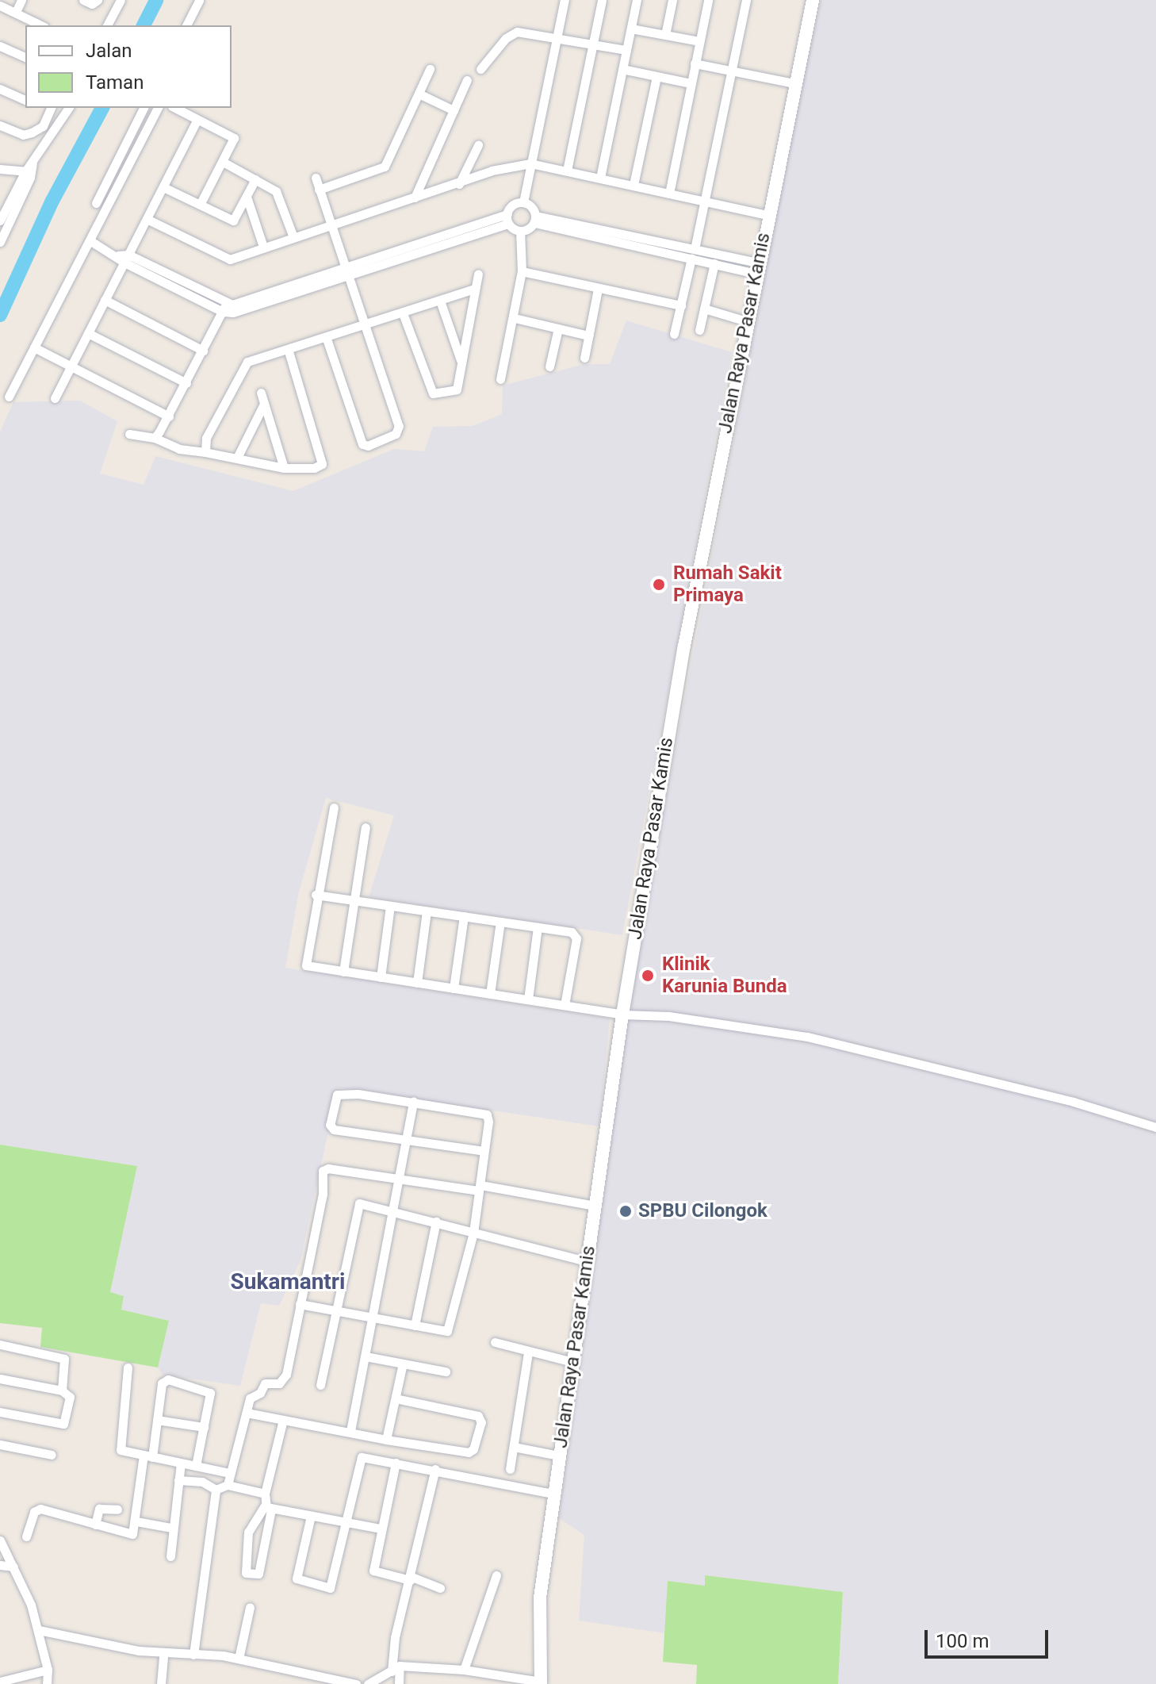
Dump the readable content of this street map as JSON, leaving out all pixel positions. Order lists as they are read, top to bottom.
{
  "streets": {
    "main road": ["Jalan Raya Pasar Kamis"]
  },
  "districts": ["Sukamantri"],
  "places": ["Rumah Sakit Primaya", "Klinik Karunia Bunda", "SPBU Cilongok"],
  "legend": ["Jalan", "Taman"],
  "scale_bar": "100 m"
}
